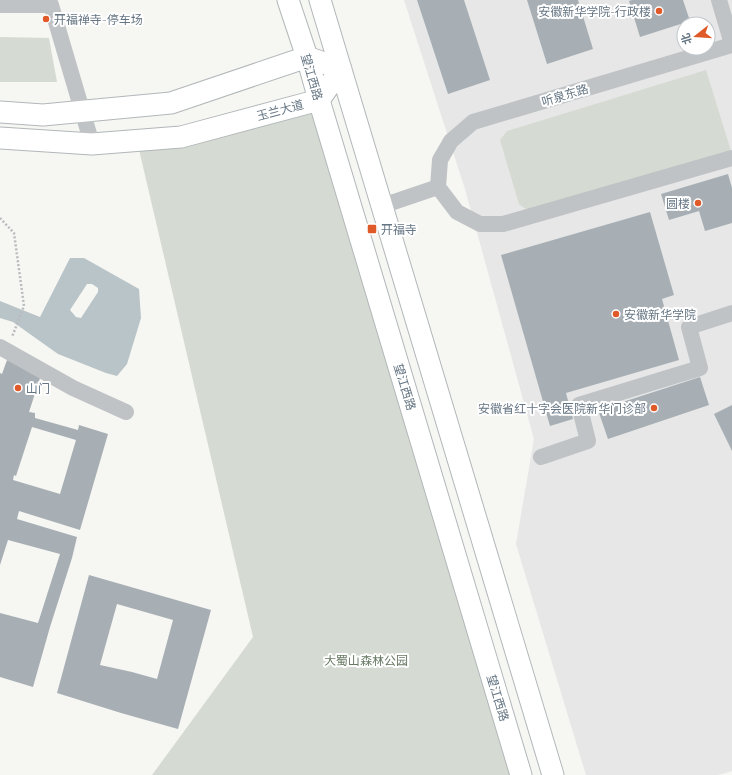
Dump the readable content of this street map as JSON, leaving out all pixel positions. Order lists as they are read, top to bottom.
{
  "streets": {
    "main road": ["望江西路", "玉兰大道"],
    "street": ["听泉东路"]
  },
  "crossings": [
    ["望江西路", "玉兰大道"]
  ],
  "parks": ["大蜀山森林公园"],
  "places": {
    "other": [
      "安徽新华学院-行政楼",
      "开福禅寺-停车场",
      "圆楼",
      "安徽新华学院",
      "山门",
      "安徽省红十字会医院新华门诊部"
    ],
    "transit": ["开福寺"]
  },
  "north": "left"
}
